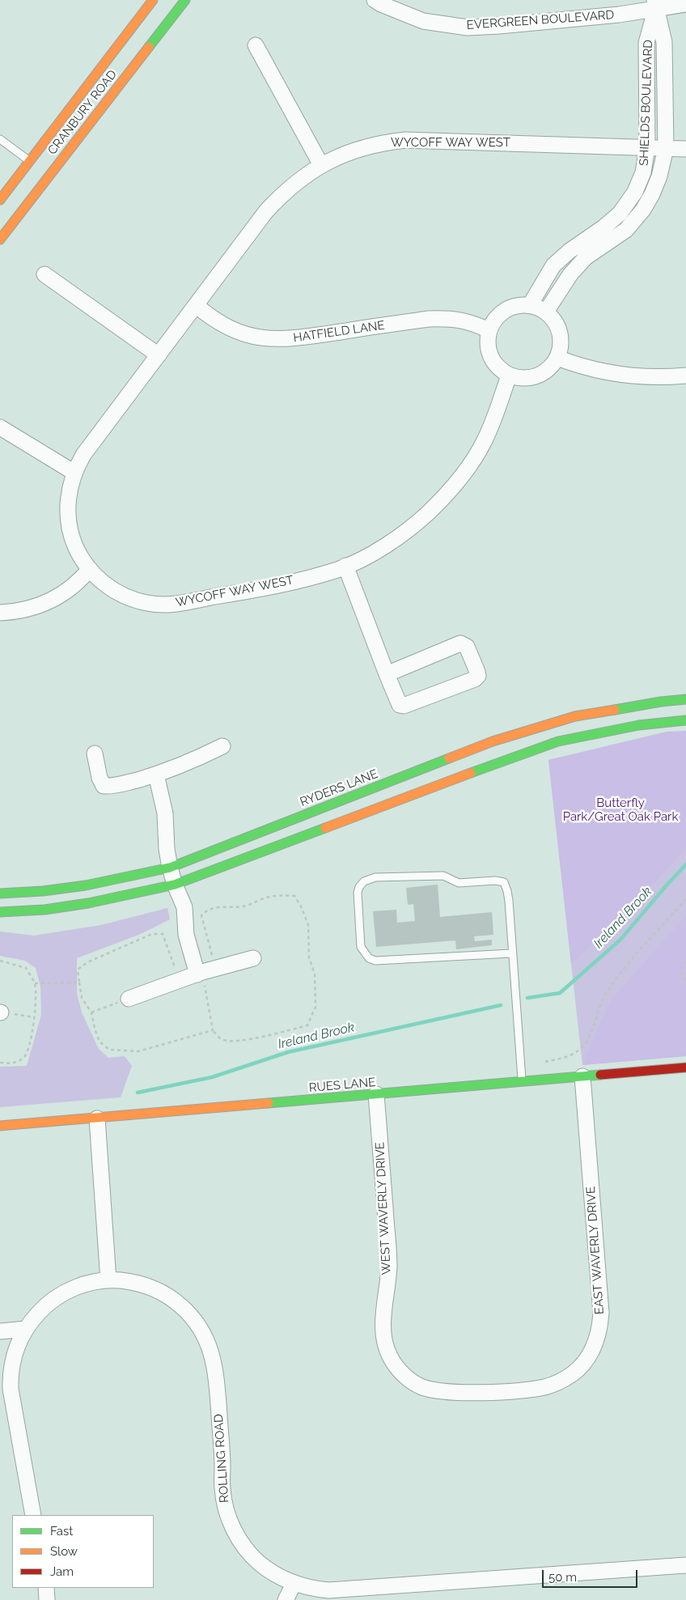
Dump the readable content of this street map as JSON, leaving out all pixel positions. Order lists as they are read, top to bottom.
{
  "streets": {
    "main road": ["CRANBURY ROAD", "RYDERS LANE", "RUES LANE"],
    "street": [
      "EVERGREEN BOULEVARD",
      "SHIELDS BOULEVARD",
      "WYCOFF WAY WEST",
      "HATFIELD LANE",
      "WEST WAVERLY DRIVE",
      "EAST WAVERLY DRIVE",
      "ROLLING ROAD"
    ]
  },
  "crossings": [
    ["EVERGREEN BOULEVARD", "SHIELDS BOULEVARD"],
    ["SHIELDS BOULEVARD", "WYCOFF WAY WEST"],
    ["SHIELDS BOULEVARD", "HATFIELD LANE"],
    ["WYCOFF WAY WEST", "HATFIELD LANE"],
    ["RUES LANE", "WEST WAVERLY DRIVE"],
    ["RUES LANE", "EAST WAVERLY DRIVE"],
    ["WEST WAVERLY DRIVE", "EAST WAVERLY DRIVE"]
  ],
  "water": ["Ireland Brook"],
  "parks": ["Butterfly Park/Great Oak Park"],
  "legend": ["Fast", "Slow", "Jam"],
  "scale_bar": "50 m"
}
